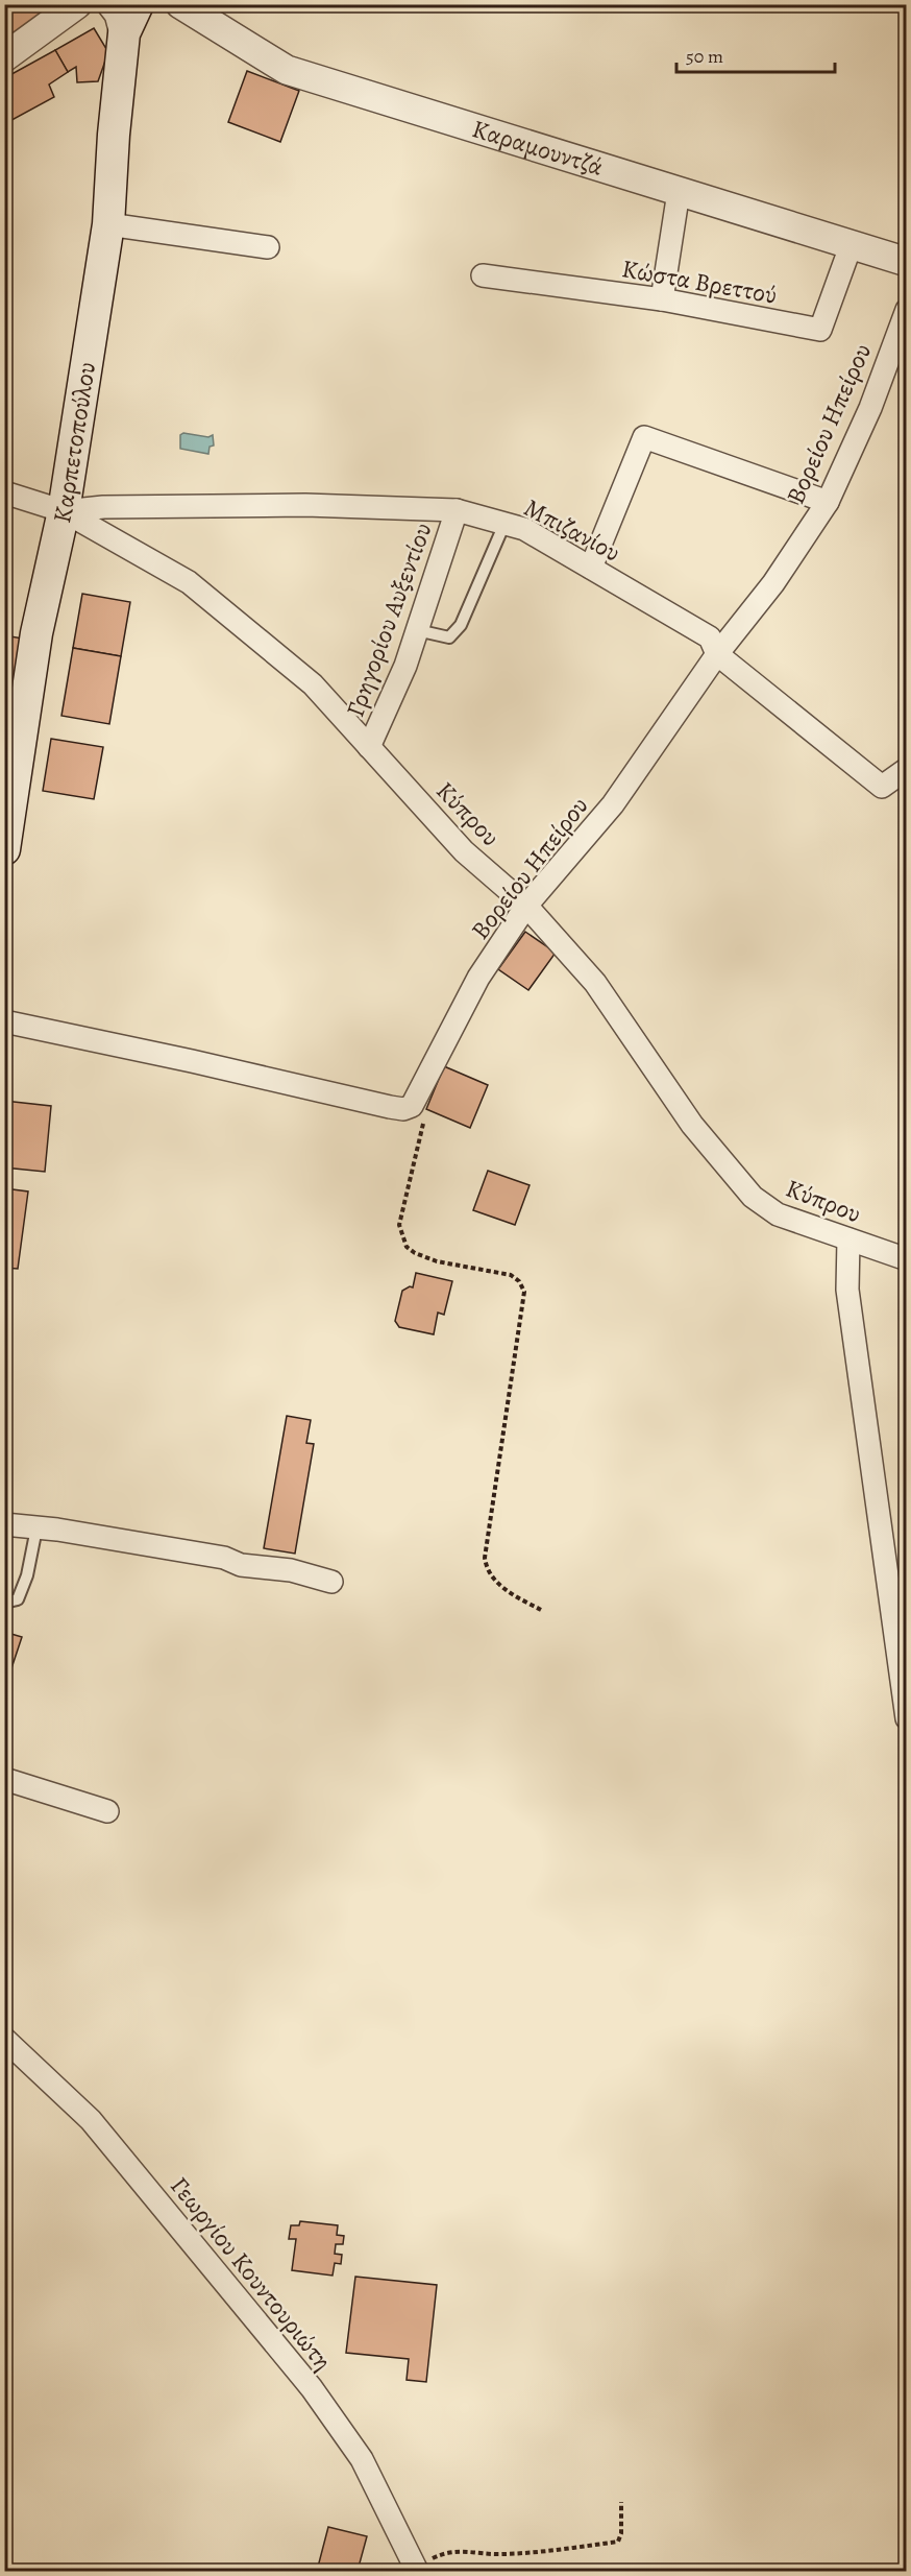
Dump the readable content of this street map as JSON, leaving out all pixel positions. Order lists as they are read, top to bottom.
{
  "streets": {
    "main road": ["Καρπετοπούλου"],
    "street": [
      "Καραμουντζά",
      "Κώστα Βρεττού",
      "Βορείου Ηπείρου",
      "Μπιζανίου",
      "Γρηγορίου Αυξεντίου",
      "Κύπρου",
      "Γεωργίου Κουντουριώτη"
    ]
  },
  "crossings": [
    ["Καραμουντζά", "Κώστα Βρεττού"],
    ["Βορείου Ηπείρου", "Μπιζανίου"],
    ["Βορείου Ηπείρου", "Κύπρου"],
    ["Καρπετοπούλου", "Μπιζανίου"],
    ["Καρπετοπούλου", "Κύπρου"],
    ["Μπιζανίου", "Γρηγορίου Αυξεντίου"],
    ["Μπιζανίου", "Κύπρου"],
    ["Γρηγορίου Αυξεντίου", "Κύπρου"]
  ],
  "scale_bar": "50 m"
}
